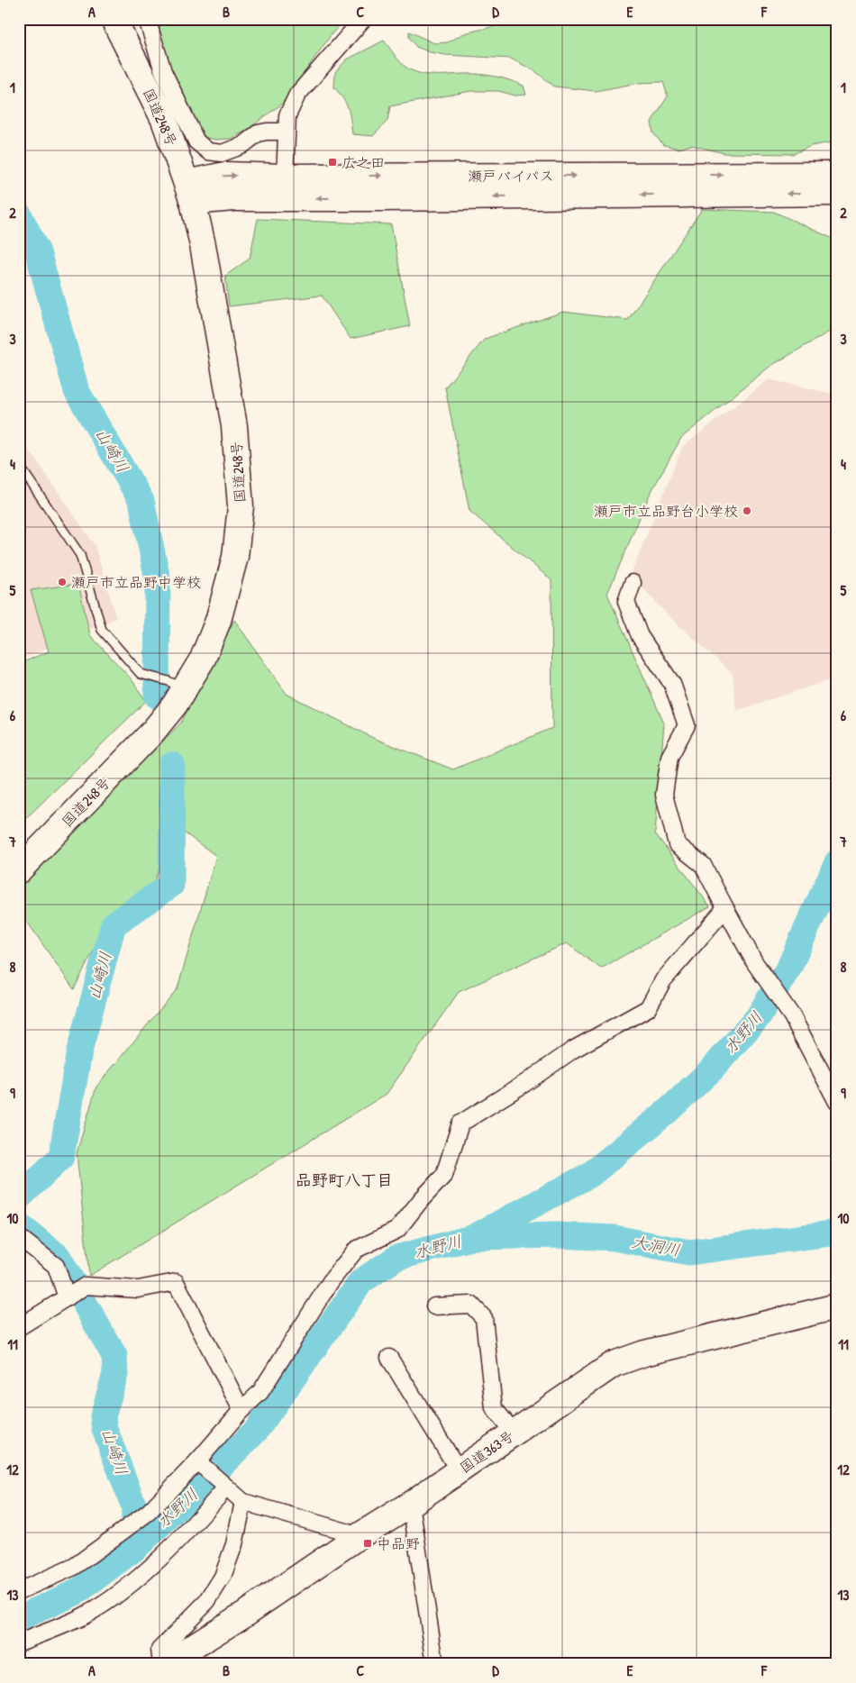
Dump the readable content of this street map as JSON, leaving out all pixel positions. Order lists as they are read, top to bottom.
{
  "streets": {
    "highway": ["国道248号", "瀬戸バイパス", "国道363号"]
  },
  "crossings": [
    ["国道248号", "瀬戸バイパス"]
  ],
  "districts": ["品野町八丁目"],
  "water": ["山崎川", "水野川", "大洞川"],
  "places": {
    "transit": ["広之田", "中品野"],
    "other": ["瀬戸市立品野台小学校", "瀬戸市立品野中学校"]
  },
  "grid": {
    "columns": [
      "A",
      "B",
      "C",
      "D",
      "E",
      "F"
    ],
    "rows": [
      "1",
      "2",
      "3",
      "4",
      "5",
      "6",
      "7",
      "8",
      "9",
      "10",
      "11",
      "12",
      "13"
    ]
  }
}
